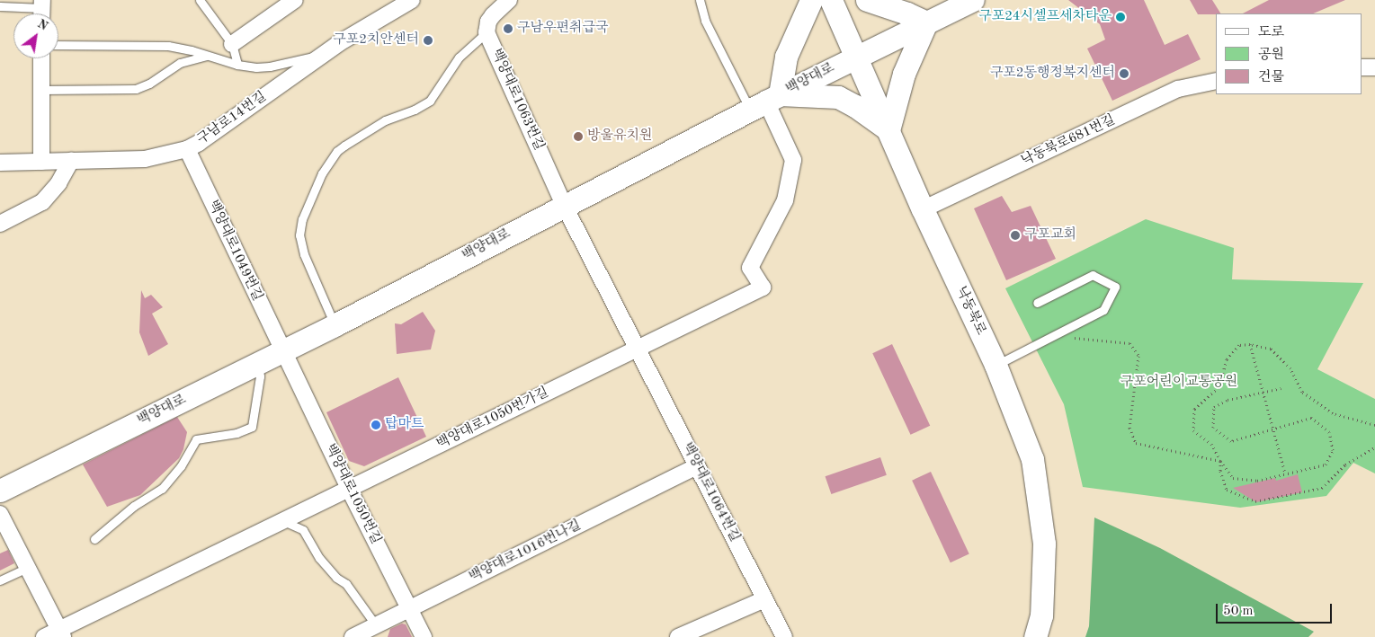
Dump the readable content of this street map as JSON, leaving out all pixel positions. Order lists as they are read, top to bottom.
{
  "streets": {
    "main road": ["백양대로", "낙동북로"],
    "street": [
      "백양대로1063번길",
      "구남로14번길",
      "낙동북로681번길",
      "백양대로1049번길",
      "백양대로1050번가길",
      "백양대로1064번길",
      "백양대로1050번길",
      "백양대로1016번나길"
    ]
  },
  "crossings": [
    ["백양대로", "백양대로1063번길"],
    ["백양대로", "백양대로1049번길"],
    ["백양대로", "낙동북로"],
    ["백양대로", "백양대로1064번길"],
    ["백양대로", "백양대로1050번길"],
    ["백양대로1063번길", "백양대로1064번길"],
    ["구남로14번길", "백양대로1049번길"],
    ["낙동북로681번길", "낙동북로"],
    ["백양대로1049번길", "백양대로1050번길"],
    ["백양대로1050번가길", "백양대로1064번길"],
    ["백양대로1050번가길", "백양대로1050번길"],
    ["백양대로1064번길", "백양대로1016번나길"],
    ["백양대로1050번길", "백양대로1016번나길"]
  ],
  "parks": ["구포어린이교통공원"],
  "places": [
    "구포24시셀프세차타운",
    "구남우편취급국",
    "구포2치안센터",
    "구포2동행정복지센터",
    "방울유치원",
    "구포교회",
    "탑마트"
  ],
  "legend": ["도로", "공원", "건물"],
  "scale_bar": "50 m",
  "north": "top right"
}
